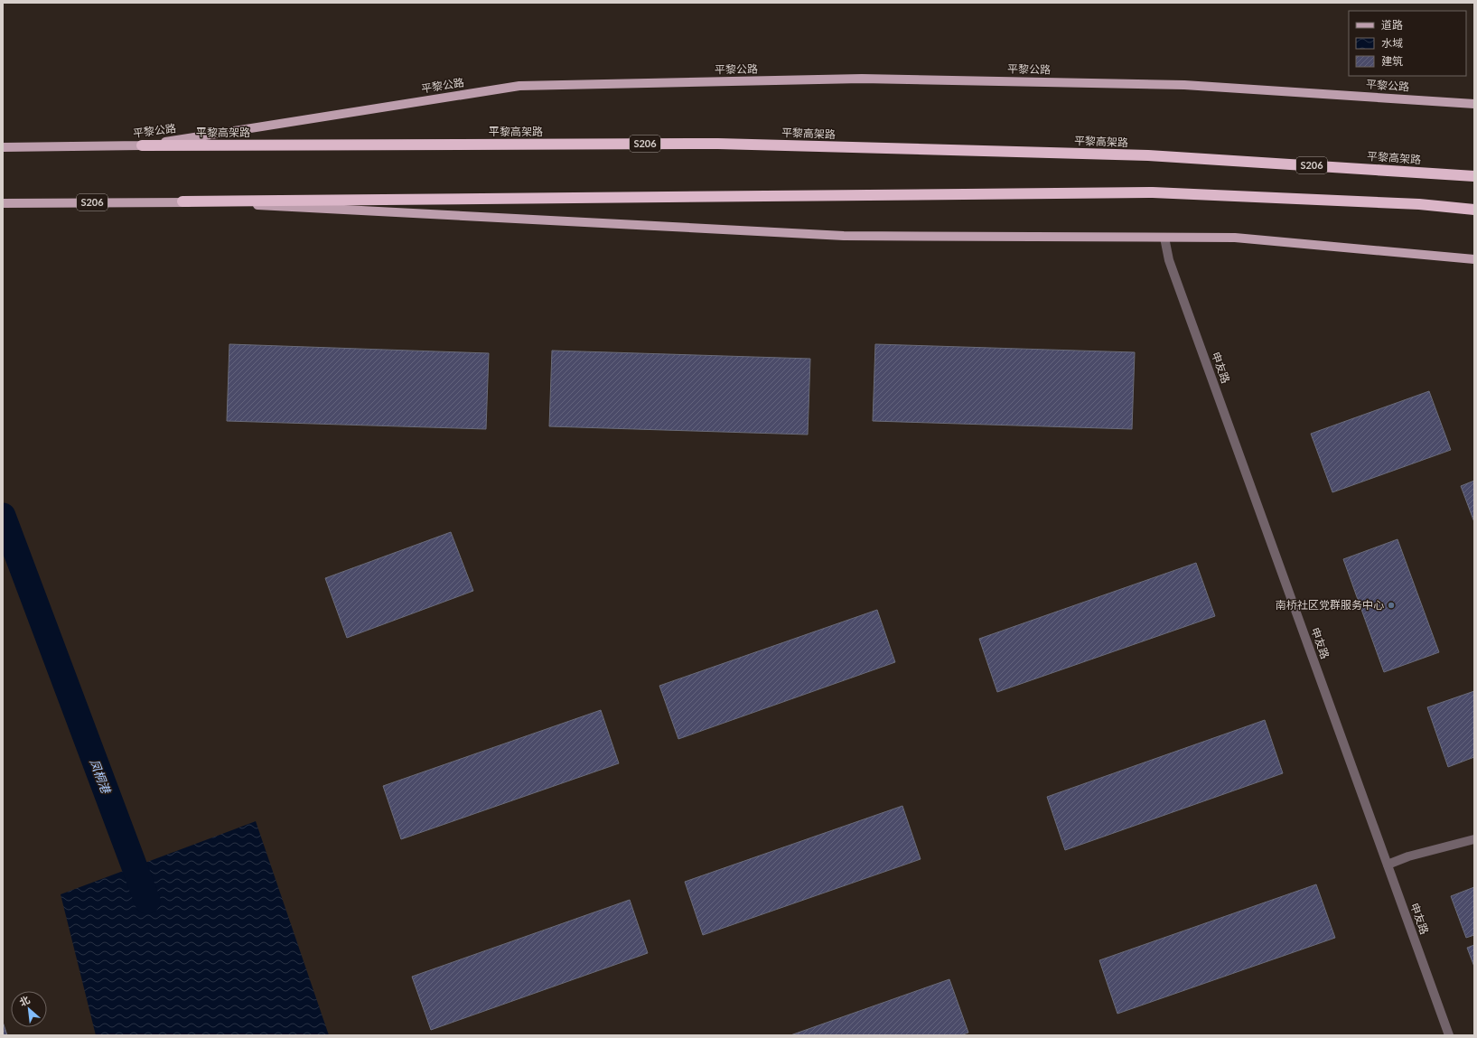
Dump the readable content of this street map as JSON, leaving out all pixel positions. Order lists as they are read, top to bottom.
{
  "streets": {
    "highway": ["平黎高架路", "S206"],
    "main road": ["平黎公路"],
    "street": ["申友路"]
  },
  "crossings": [
    ["平黎公路", "平黎高架路"]
  ],
  "water": ["凤桐港"],
  "places": ["南桥社区党群服务中心"],
  "legend": ["道路", "水域", "建筑"],
  "north": "top left"
}
